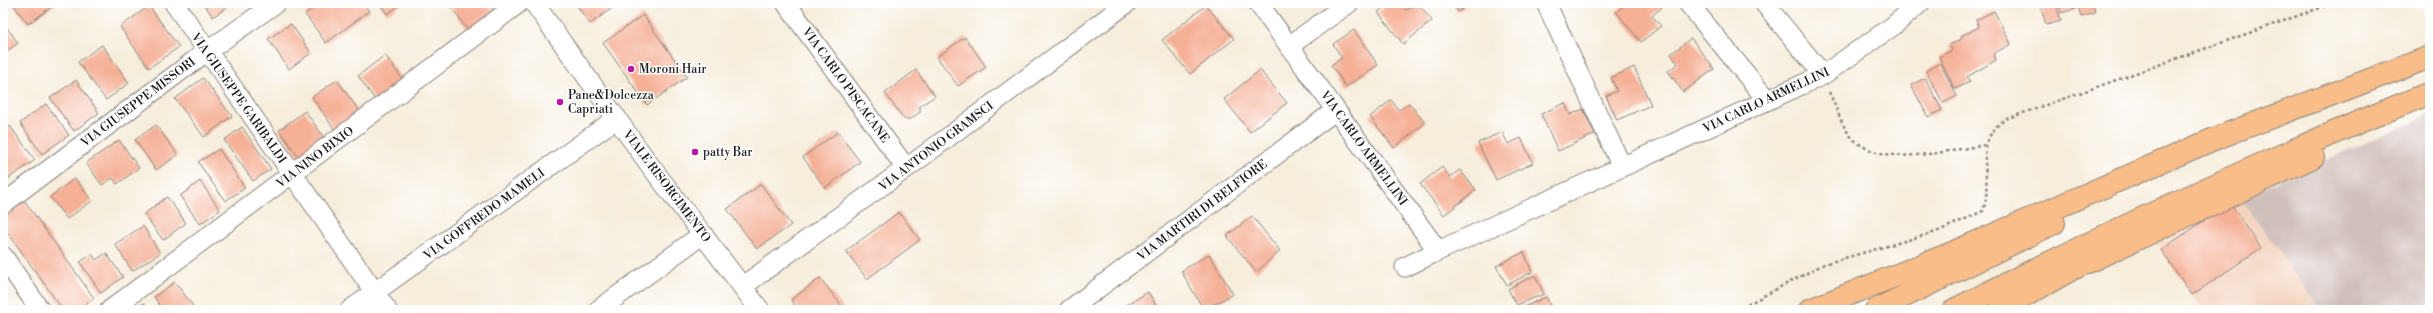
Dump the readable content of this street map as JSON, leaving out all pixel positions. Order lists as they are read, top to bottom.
{
  "streets": {
    "street": [
      "VIA CARLO PISCACANE",
      "VIA GIUSEPPE GARIBALDI",
      "VIA CARLO ARMELLINI",
      "VIA GIUSEPPE MISSORI",
      "VIA ANTONIO GRAMSCI",
      "VIA NINO BIXIO",
      "VIALE RISORGIMENTO",
      "VIA MARTIRI DI BELFIORE",
      "VIA GOFFREDO MAMELI"
    ]
  },
  "crossings": [
    ["VIA CARLO PISCACANE", "VIA ANTONIO GRAMSCI"],
    ["VIA GIUSEPPE GARIBALDI", "VIA GIUSEPPE MISSORI"],
    ["VIA GIUSEPPE GARIBALDI", "VIA NINO BIXIO"],
    ["VIA GIUSEPPE GARIBALDI", "VIA GOFFREDO MAMELI"],
    ["VIA CARLO ARMELLINI", "VIA MARTIRI DI BELFIORE"],
    ["VIA ANTONIO GRAMSCI", "VIALE RISORGIMENTO"],
    ["VIALE RISORGIMENTO", "VIA GOFFREDO MAMELI"]
  ],
  "places": ["Moroni Hair", "Pane&Dolcezza Capriati", "patty Bar"]
}
